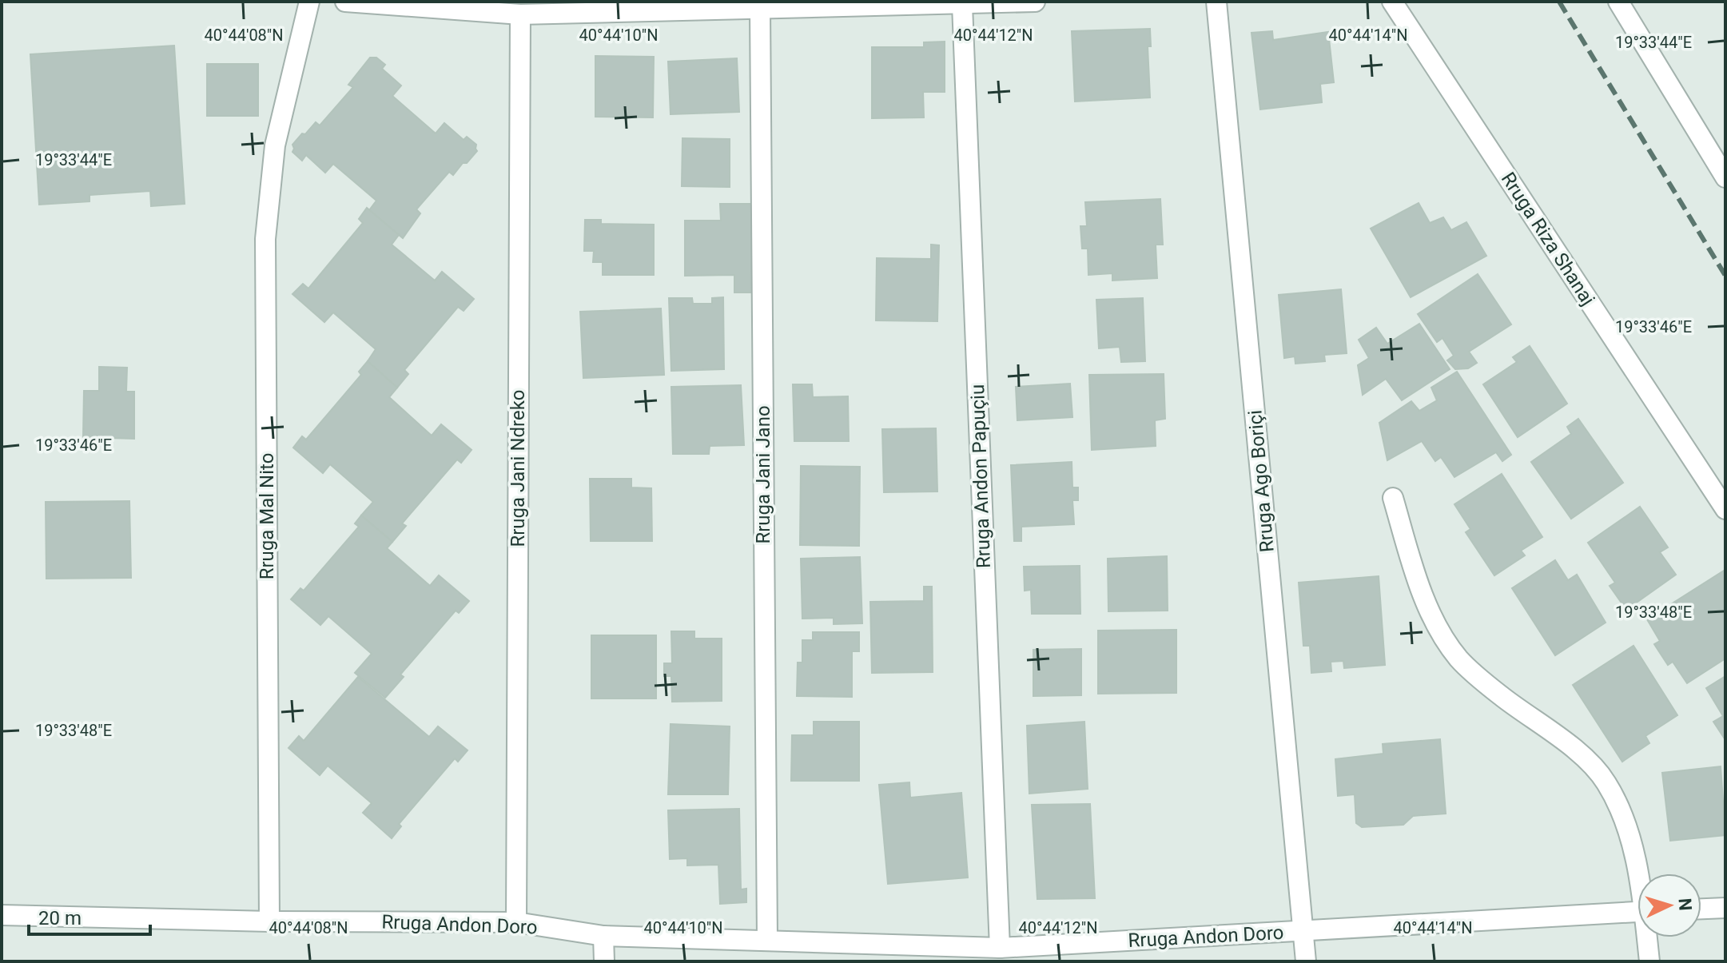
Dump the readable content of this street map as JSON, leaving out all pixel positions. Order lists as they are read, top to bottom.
{
  "streets": {
    "street": [
      "Rruga Riza Shanaj",
      "Rruga Jani Ndreko",
      "Rruga Jani Jano",
      "Rruga Andon Papuçiu",
      "Rruga Ago Boriçi",
      "Rruga Mal Nito",
      "Rruga Andon Doro"
    ]
  },
  "crossings": [
    ["Rruga Jani Ndreko", "Rruga Andon Doro"],
    ["Rruga Jani Jano", "Rruga Andon Doro"],
    ["Rruga Andon Papuçiu", "Rruga Andon Doro"],
    ["Rruga Ago Boriçi", "Rruga Andon Doro"],
    ["Rruga Mal Nito", "Rruga Andon Doro"]
  ],
  "scale_bar": "20 m",
  "north": "right",
  "coordinates": [
    "40°44'08\"N",
    "40°44'10\"N",
    "40°44'12\"N",
    "40°44'14\"N",
    "19°33'44\"E",
    "19°33'46\"E",
    "19°33'48\"E"
  ]
}
